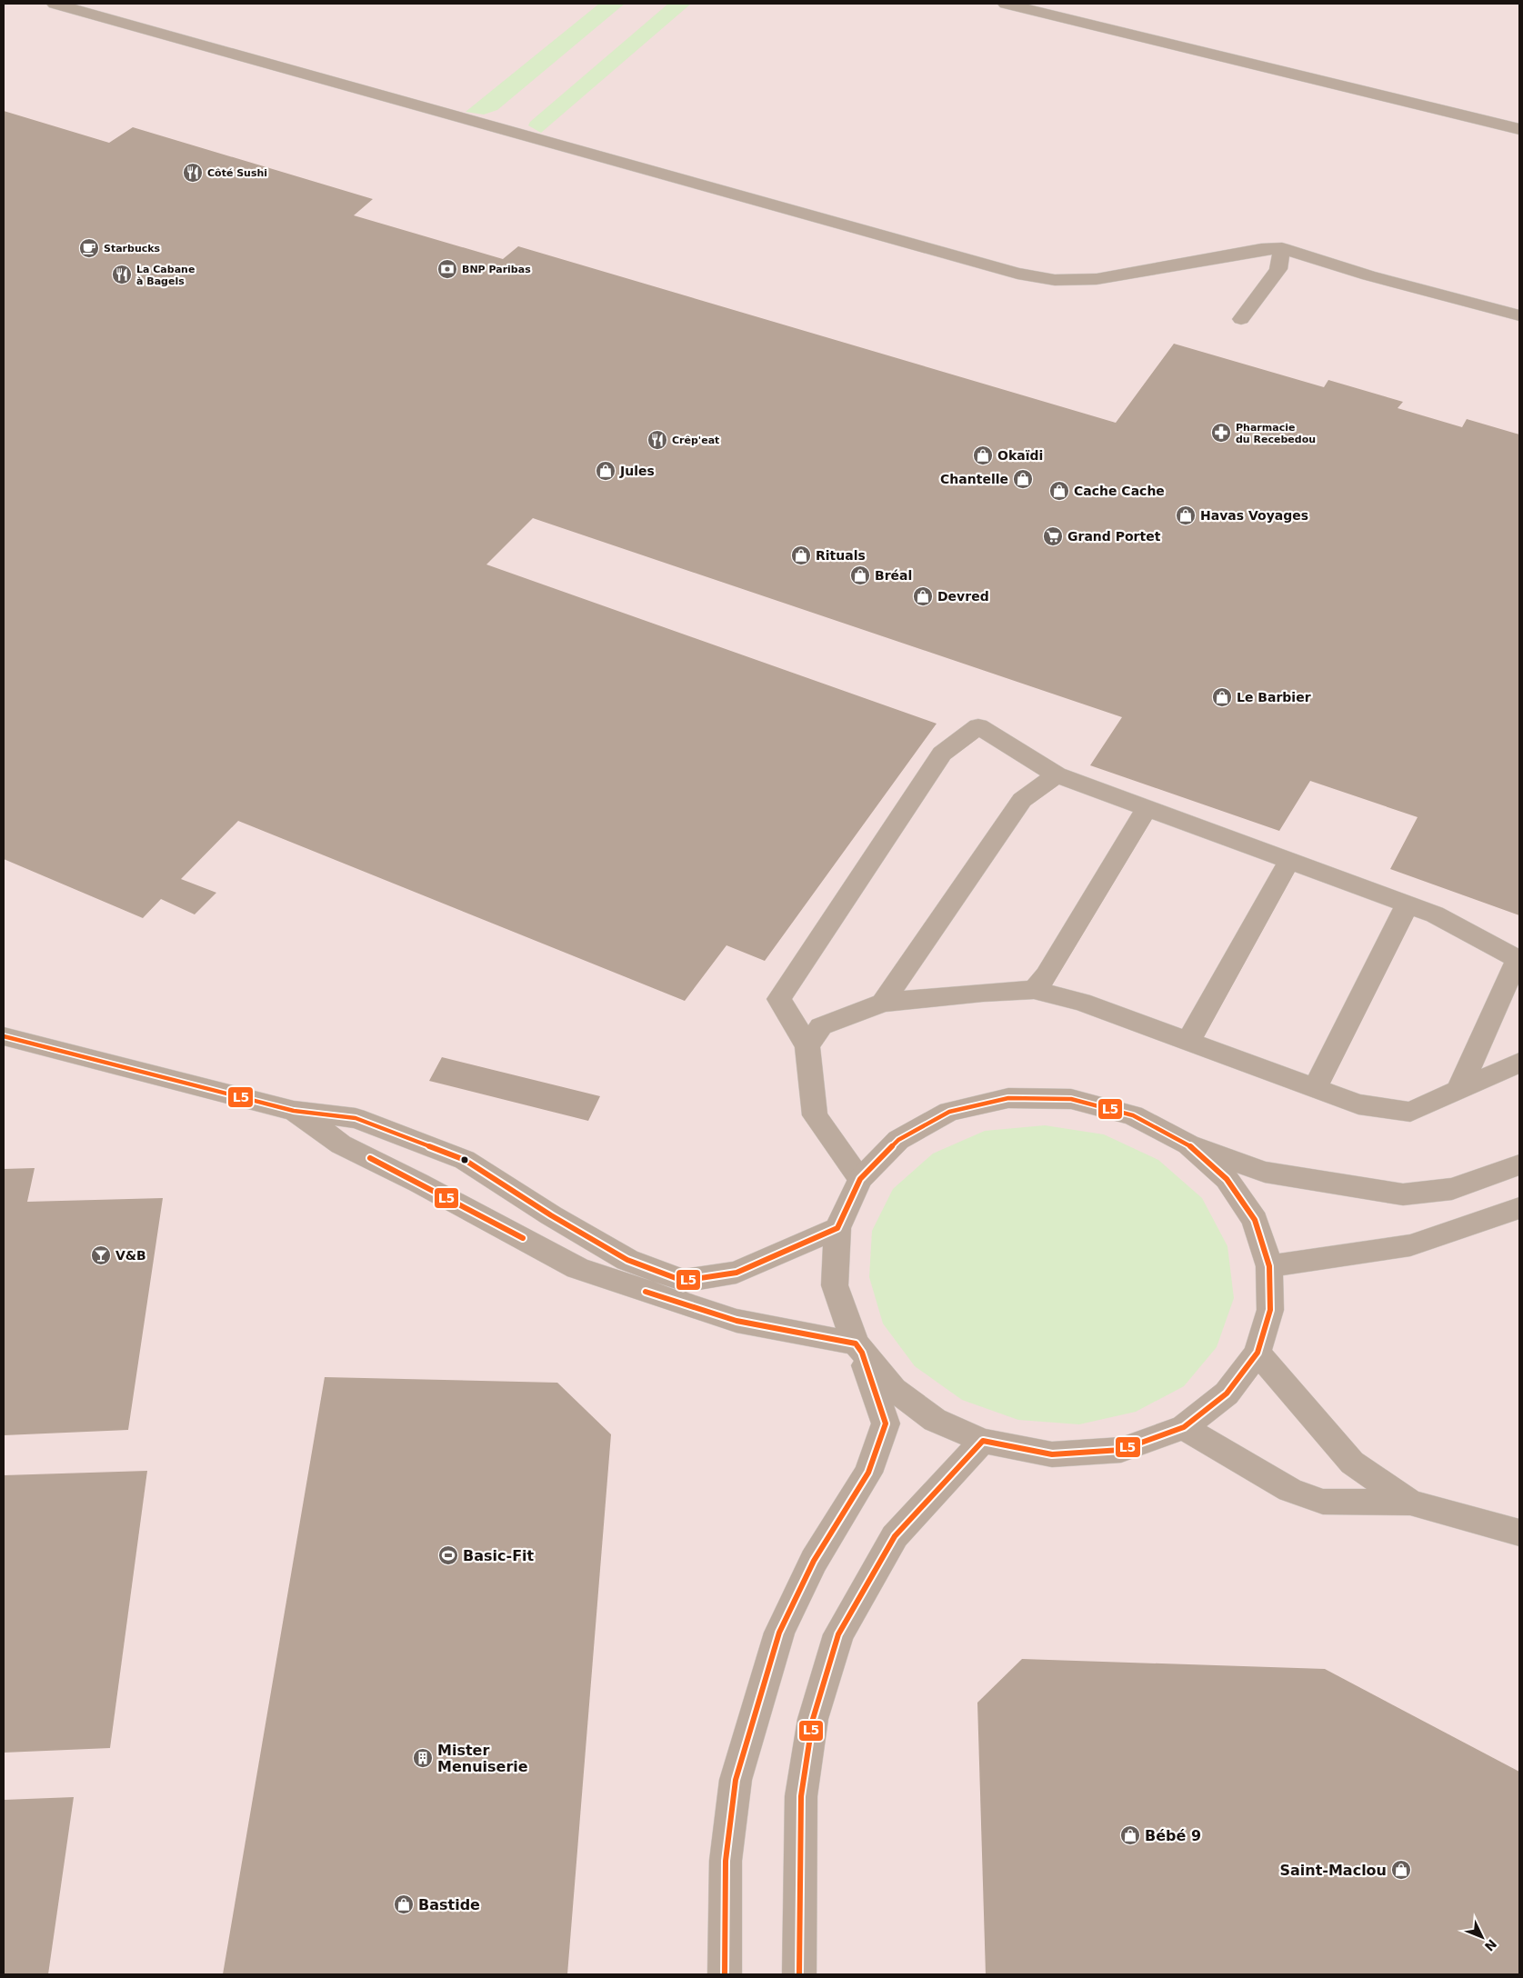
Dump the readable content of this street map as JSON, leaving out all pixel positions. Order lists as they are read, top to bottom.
{
  "places": {
    "restaurant": ["Côté Sushi", "La Cabane à Bagels", "Crêp'eat"],
    "cafe": ["Starbucks"],
    "bank": ["BNP Paribas"],
    "pharmacy": ["Pharmacie du Recebedou"],
    "shop": [
      "Okaïdi",
      "Jules",
      "Chantelle",
      "Cache Cache",
      "Havas Voyages",
      "Rituals",
      "Bréal",
      "Devred",
      "Le Barbier",
      "Bébé 9",
      "Saint-Maclou",
      "Bastide"
    ],
    "supermarket": ["Grand Portet"],
    "bar": ["V&B"],
    "sports": ["Basic-Fit"],
    "building": ["Mister Menuiserie"]
  },
  "lines": ["transit line L5"],
  "north": "bottom right"
}
